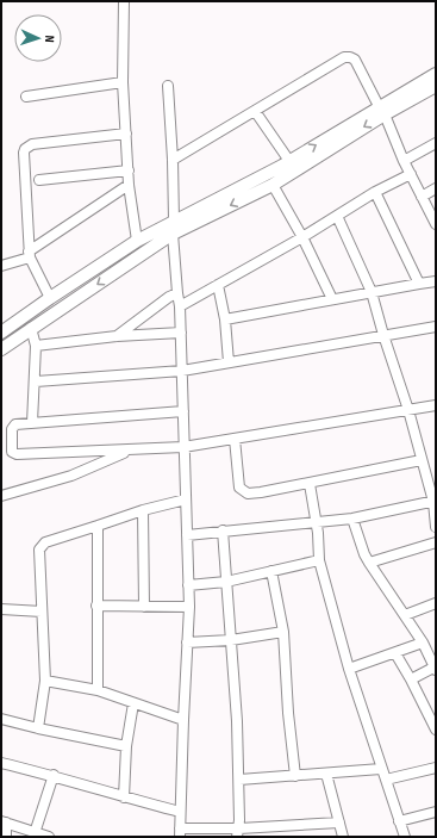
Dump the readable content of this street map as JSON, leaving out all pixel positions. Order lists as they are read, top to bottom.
{
  "north": "right"
}
